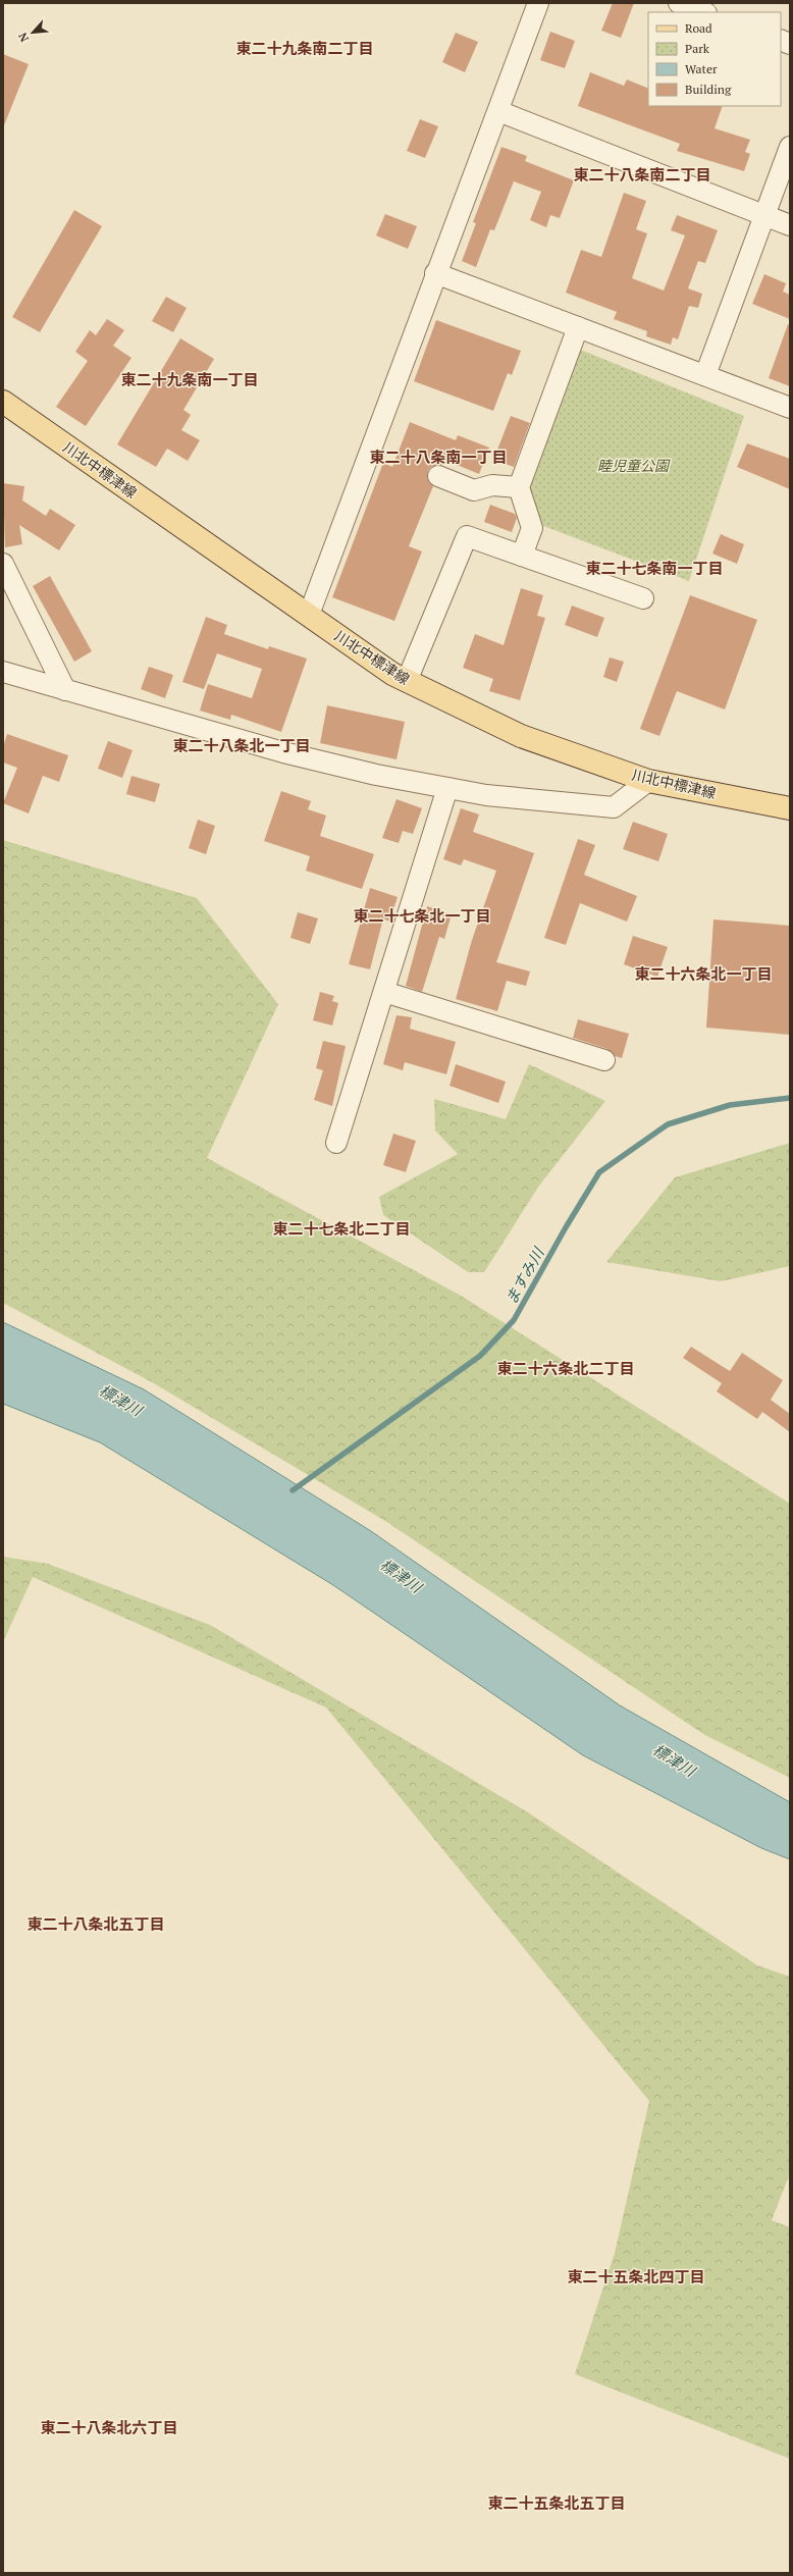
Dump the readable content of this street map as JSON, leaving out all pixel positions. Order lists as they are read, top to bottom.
{
  "streets": {
    "main road": ["川北中標津線"]
  },
  "districts": [
    "東二十九条南二丁目",
    "東二十八条南二丁目",
    "東二十九条南一丁目",
    "東二十八条南一丁目",
    "東二十七条南一丁目",
    "東二十八条北一丁目",
    "東二十七条北一丁目",
    "東二十六条北一丁目",
    "東二十七条北二丁目",
    "東二十六条北二丁目",
    "東二十八条北五丁目",
    "東二十五条北四丁目",
    "東二十八条北六丁目",
    "東二十五条北五丁目"
  ],
  "water": ["ますみ川", "標津川"],
  "parks": ["睦児童公園"],
  "legend": [
    "Road",
    "Park",
    "Water",
    "Building"
  ],
  "north": "bottom left"
}
